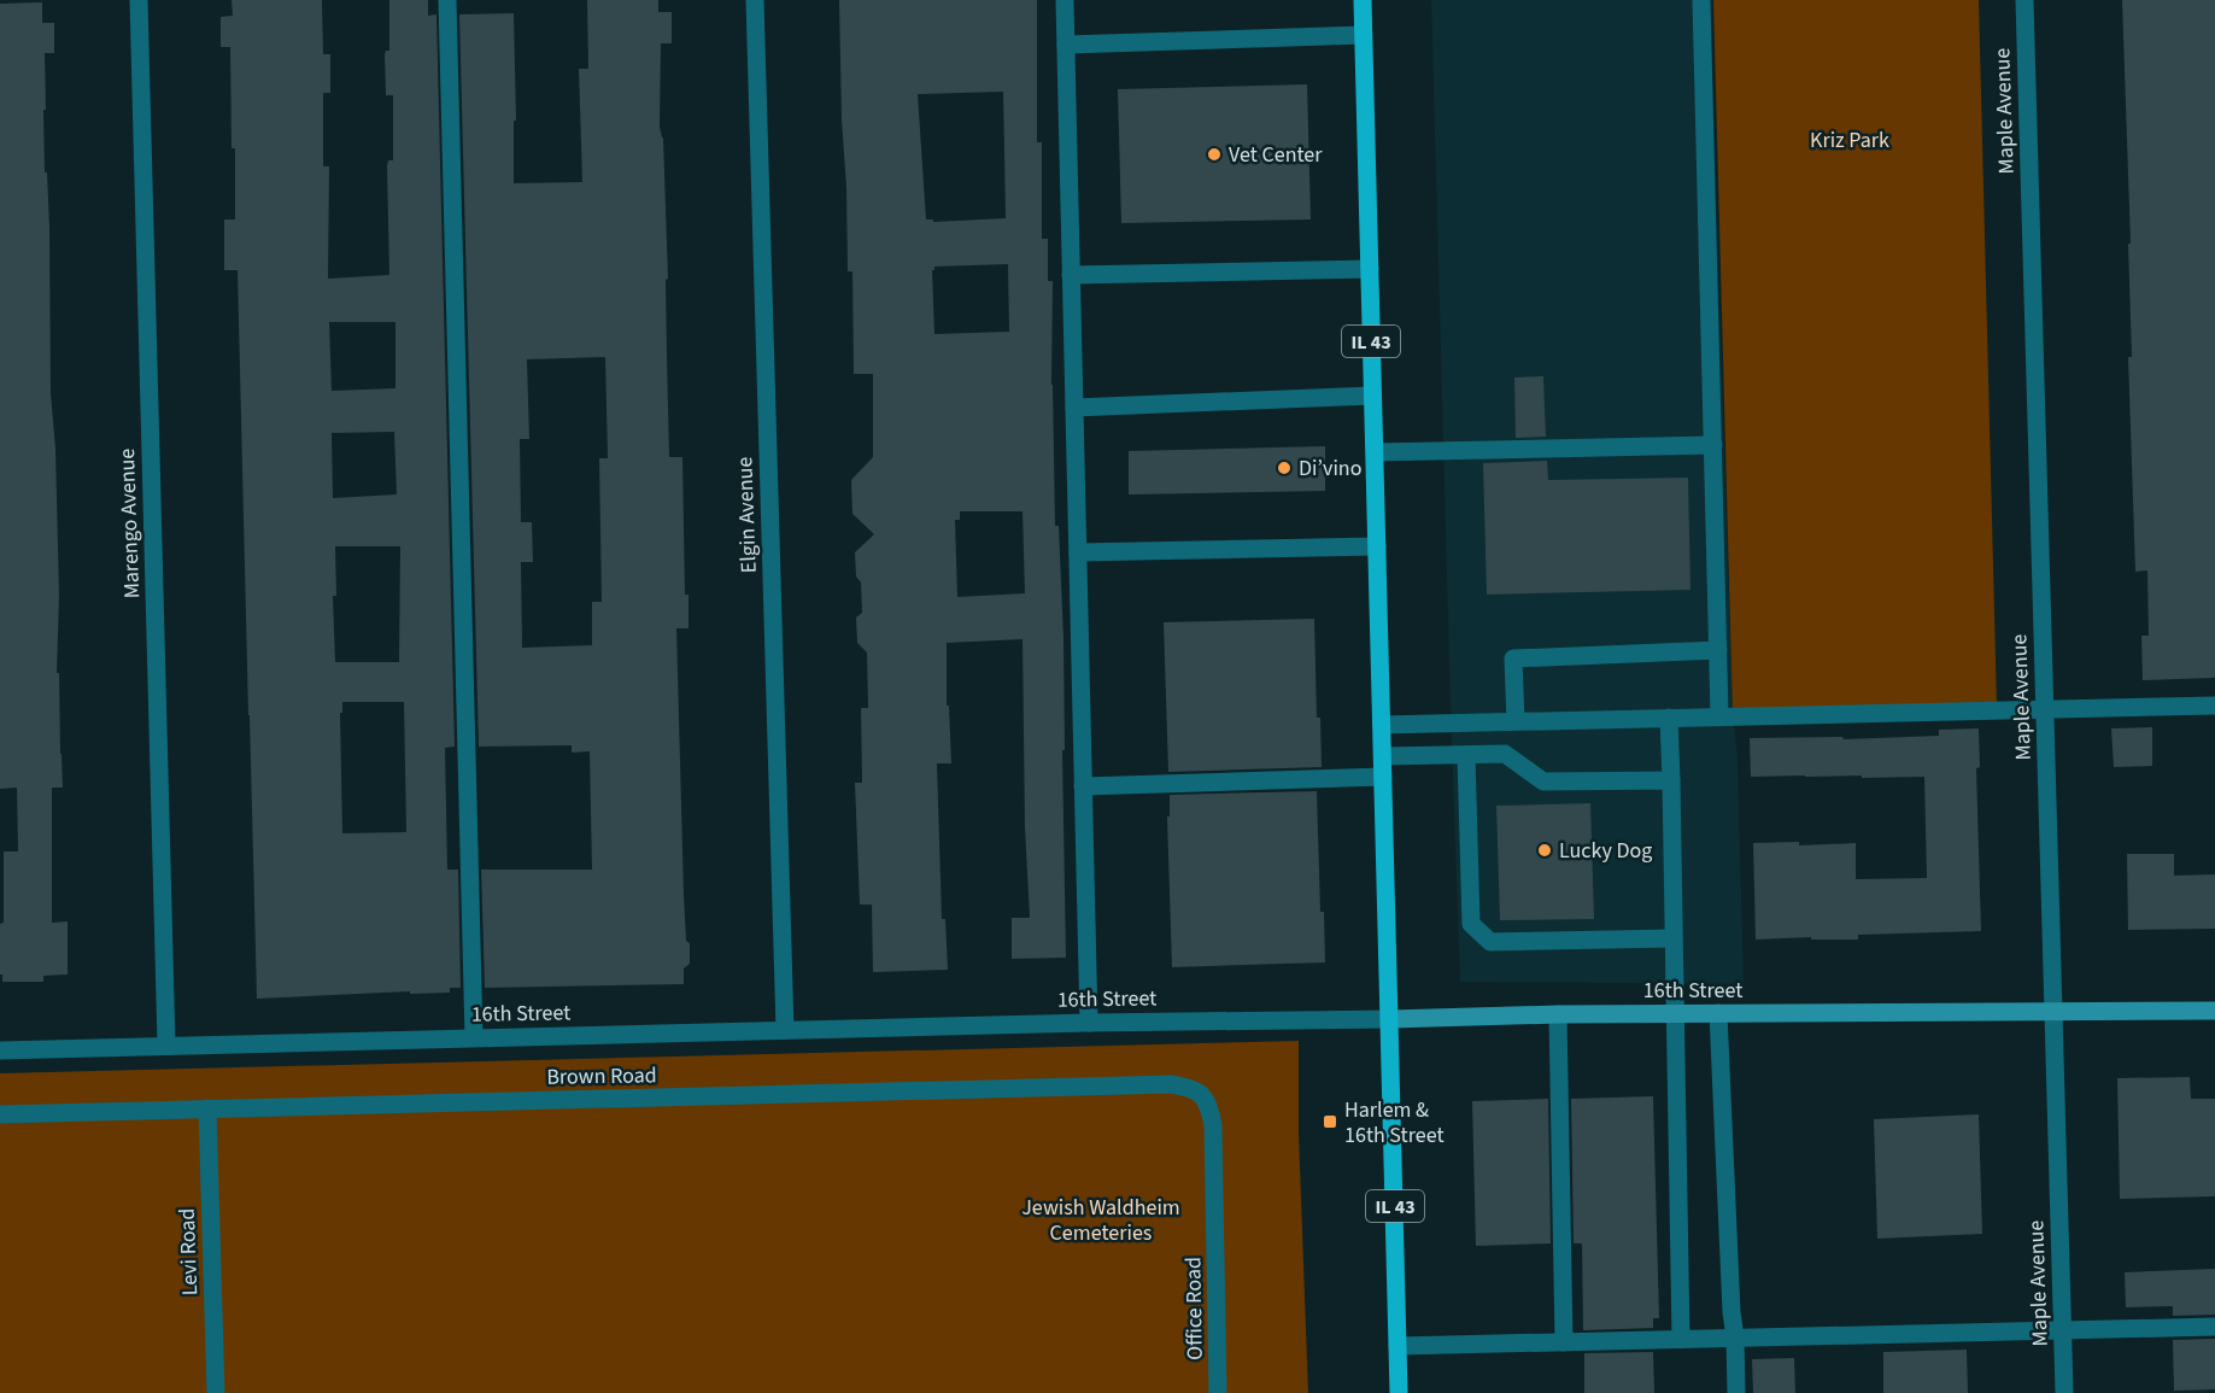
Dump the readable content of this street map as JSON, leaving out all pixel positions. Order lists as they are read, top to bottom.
{
  "streets": {
    "main road": ["IL 43"],
    "street": [
      "Maple Avenue",
      "Elgin Avenue",
      "Marengo Avenue",
      "16th Street",
      "Brown Road",
      "Levi Road",
      "Office Road"
    ]
  },
  "crossings": [
    ["Maple Avenue", "16th Street"],
    ["IL 43", "16th Street"],
    ["Elgin Avenue", "16th Street"],
    ["Marengo Avenue", "16th Street"],
    ["Brown Road", "Levi Road"],
    ["Brown Road", "Office Road"]
  ],
  "parks": ["Kriz Park", "Jewish Waldheim Cemeteries"],
  "places": {
    "other": ["Vet Center", "Di’vino", "Lucky Dog"],
    "transit": ["Harlem & 16th Street"]
  }
}
